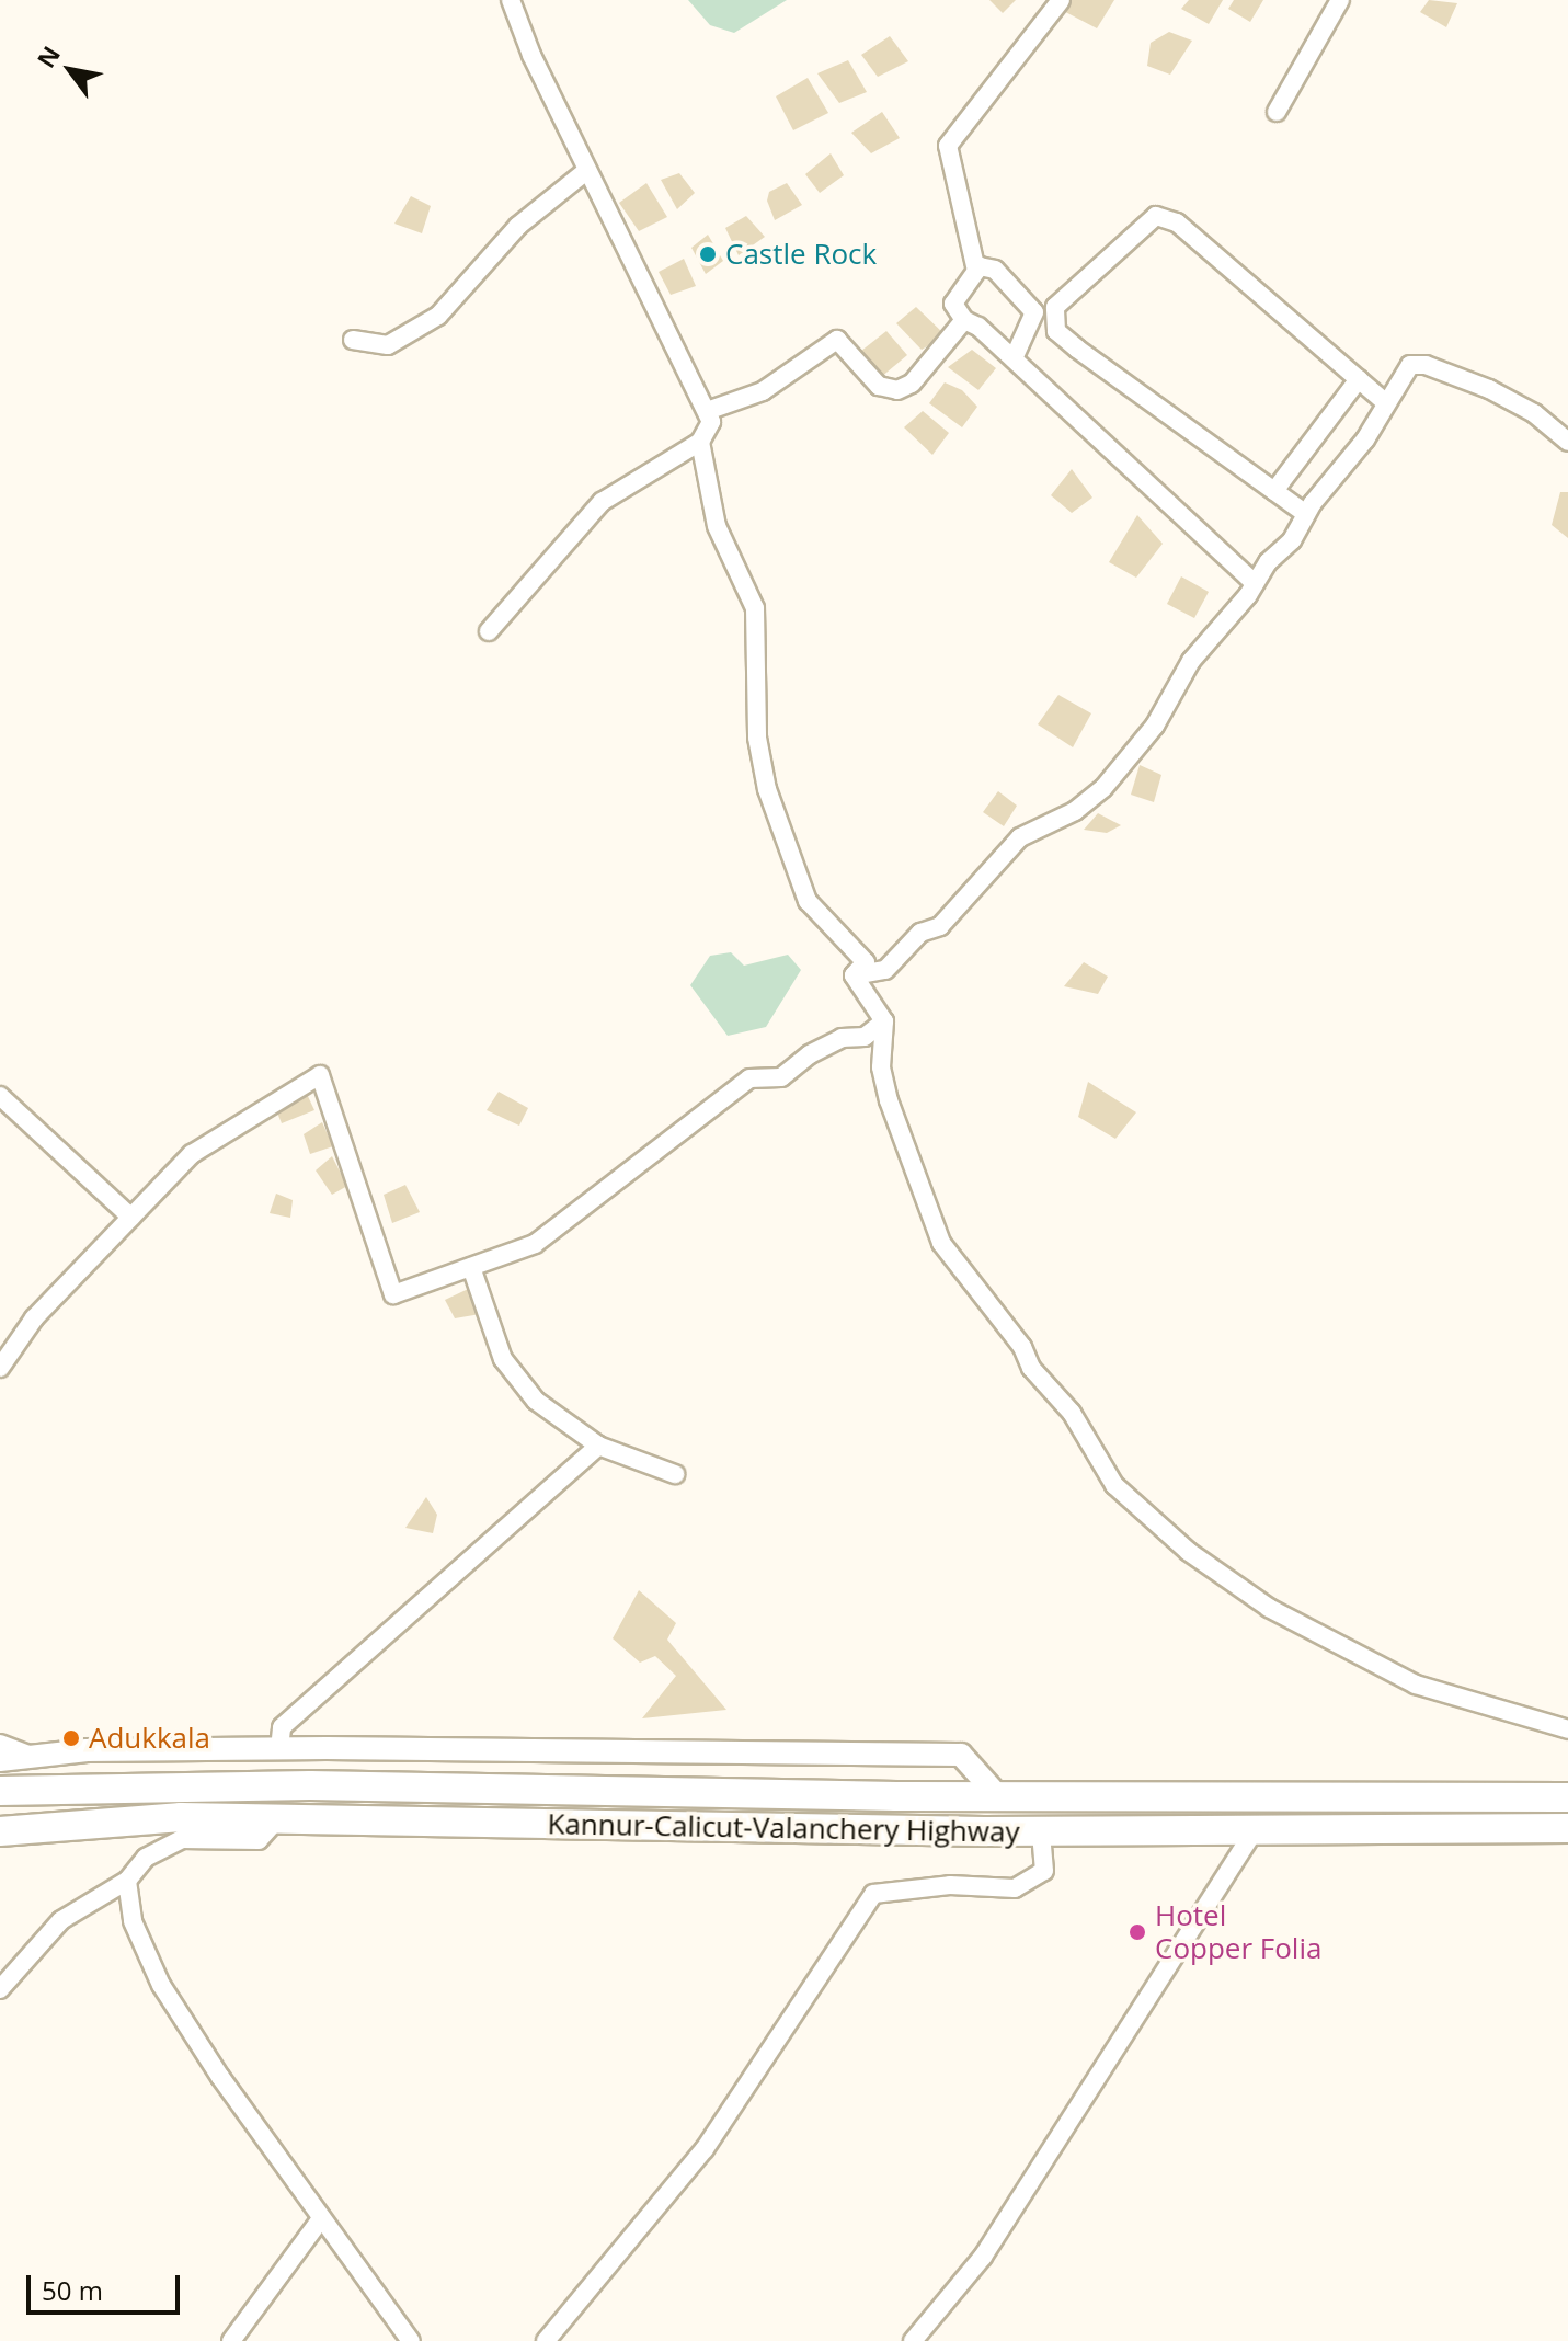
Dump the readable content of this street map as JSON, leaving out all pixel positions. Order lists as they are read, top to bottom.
{
  "streets": {
    "highway": ["Kannur-Calicut-Valanchery Highway"]
  },
  "places": ["Castle Rock", "Adukkala", "Hotel Copper Folia"],
  "scale_bar": "50 m",
  "north": "top left"
}
